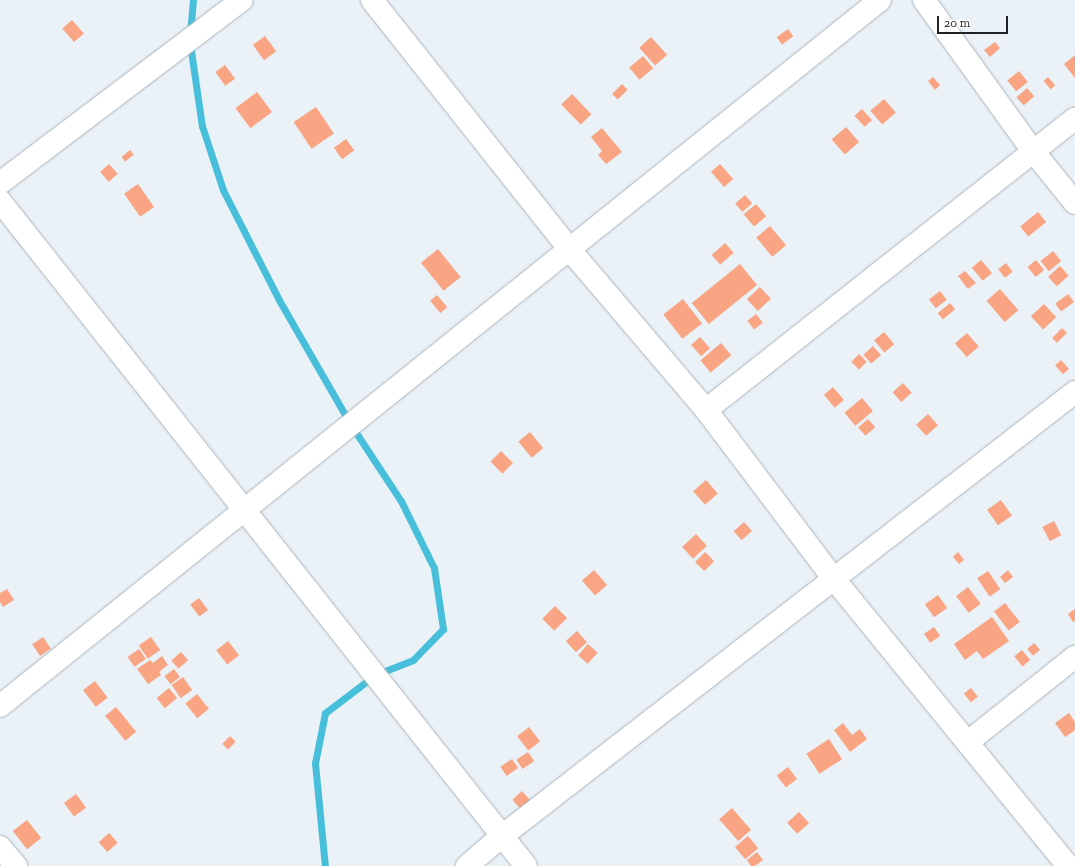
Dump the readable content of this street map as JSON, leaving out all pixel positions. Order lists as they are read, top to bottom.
{
  "scale_bar": "20 m"
}
